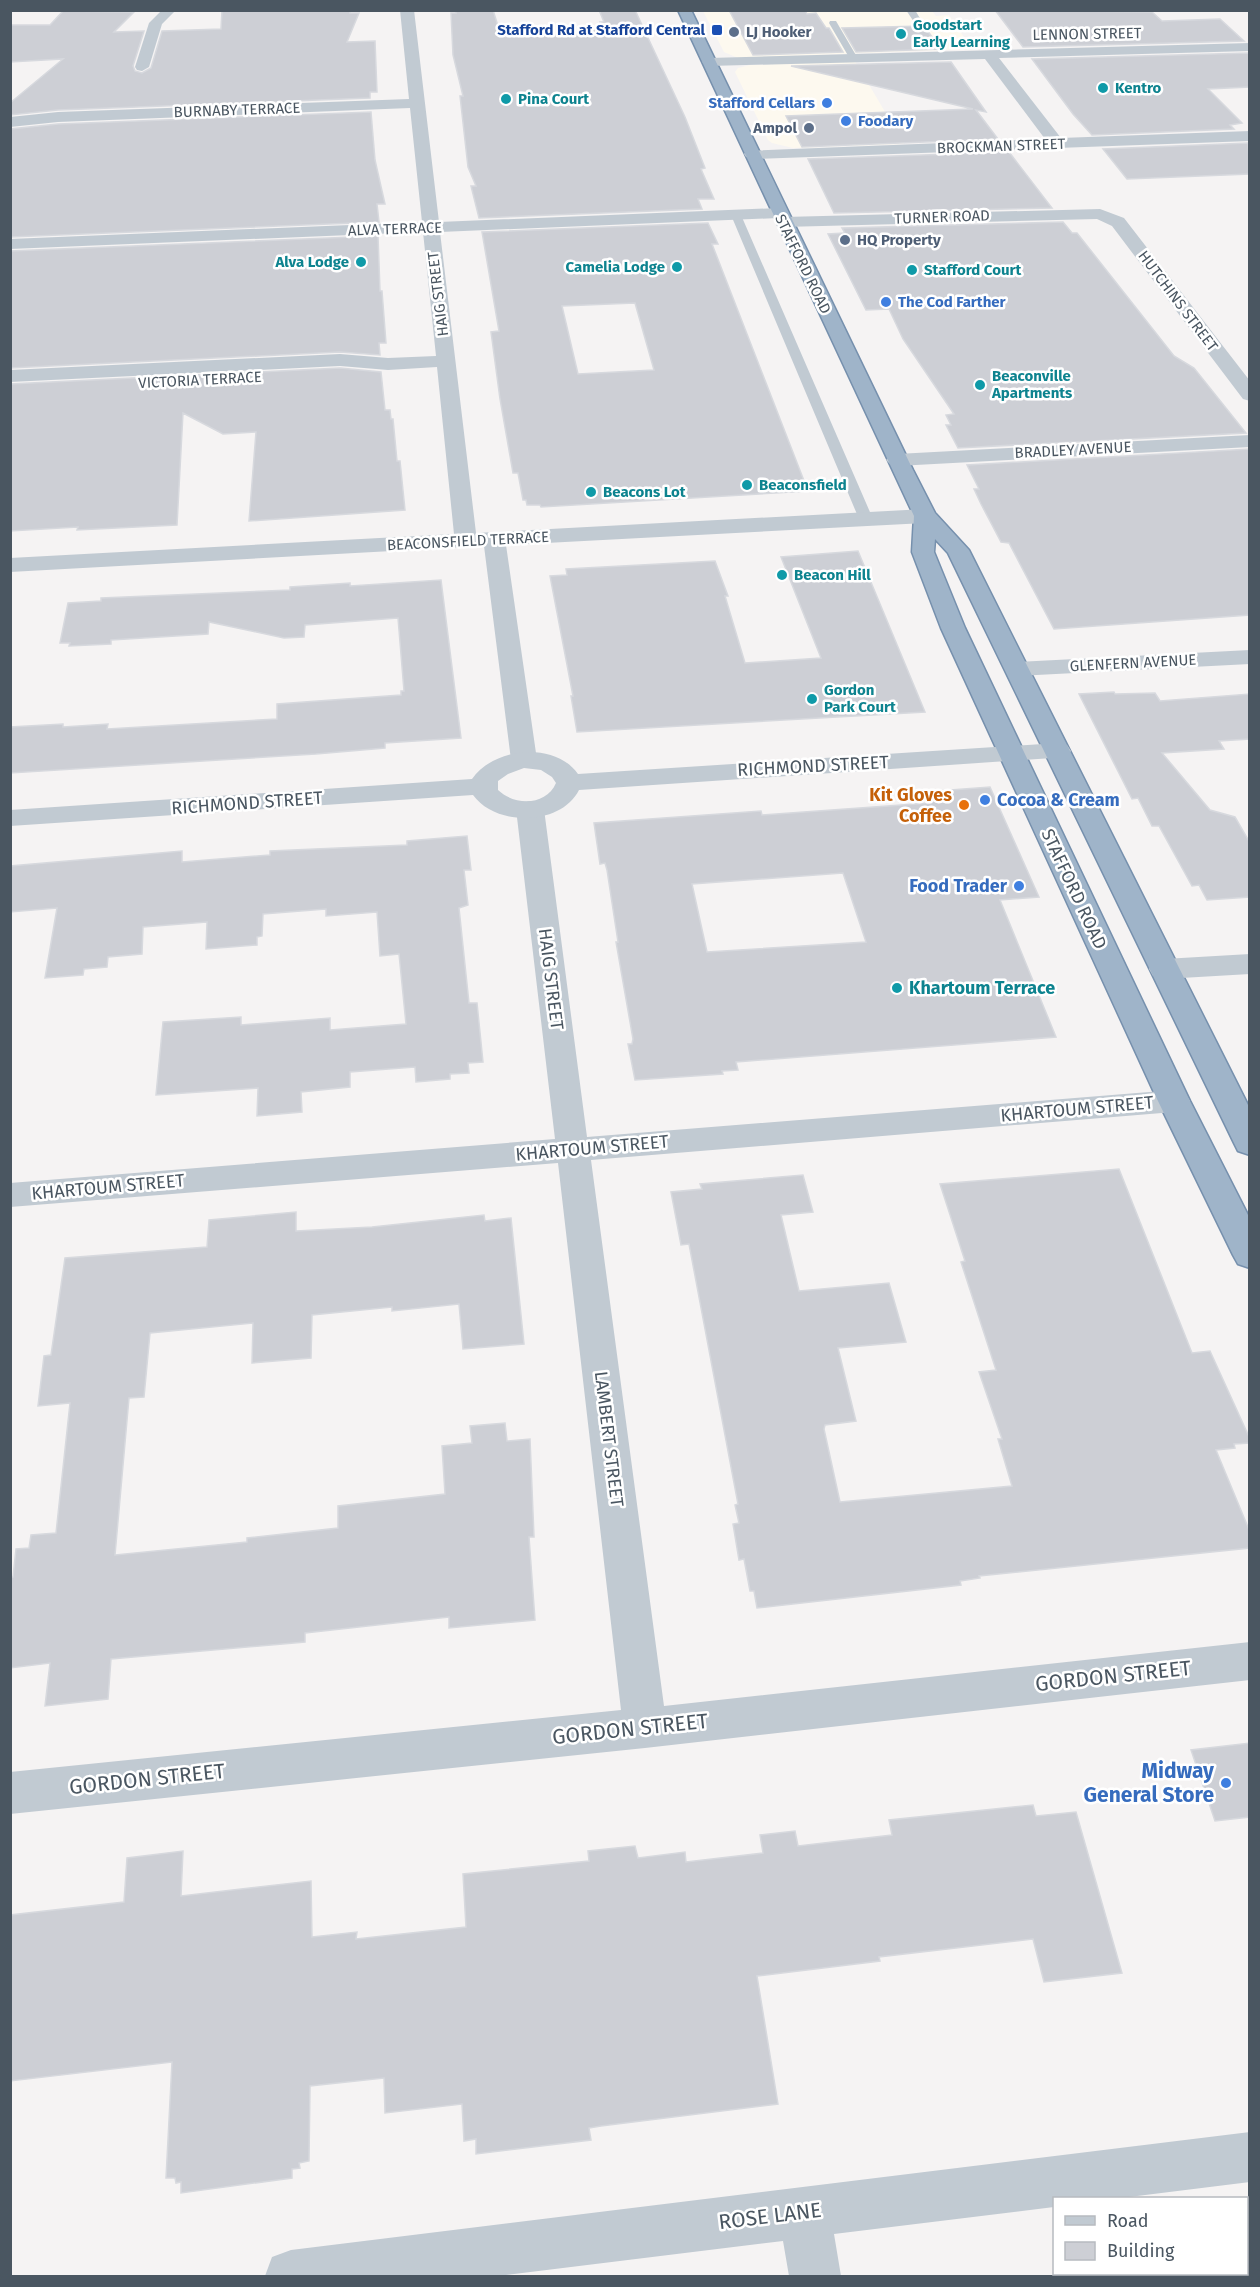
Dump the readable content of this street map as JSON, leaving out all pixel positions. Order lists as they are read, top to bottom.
{
  "streets": {
    "highway": ["STAFFORD ROAD"],
    "street": [
      "LENNON STREET",
      "BURNABY TERRACE",
      "BROCKMAN STREET",
      "TURNER ROAD",
      "ALVA TERRACE",
      "HAIG STREET",
      "HUTCHINS STREET",
      "VICTORIA TERRACE",
      "BRADLEY AVENUE",
      "BEACONSFIELD TERRACE",
      "GLENFERN AVENUE",
      "RICHMOND STREET",
      "KHARTOUM STREET",
      "LAMBERT STREET",
      "GORDON STREET",
      "ROSE LANE"
    ]
  },
  "crossings": [
    ["LENNON STREET", "STAFFORD ROAD"],
    ["BURNABY TERRACE", "HAIG STREET"],
    ["BROCKMAN STREET", "STAFFORD ROAD"],
    ["TURNER ROAD", "ALVA TERRACE"],
    ["TURNER ROAD", "STAFFORD ROAD"],
    ["TURNER ROAD", "HUTCHINS STREET"],
    ["ALVA TERRACE", "STAFFORD ROAD"],
    ["ALVA TERRACE", "HAIG STREET"],
    ["STAFFORD ROAD", "BRADLEY AVENUE"],
    ["STAFFORD ROAD", "BEACONSFIELD TERRACE"],
    ["STAFFORD ROAD", "GLENFERN AVENUE"],
    ["STAFFORD ROAD", "RICHMOND STREET"],
    ["STAFFORD ROAD", "KHARTOUM STREET"],
    ["HAIG STREET", "VICTORIA TERRACE"],
    ["HAIG STREET", "BEACONSFIELD TERRACE"],
    ["HAIG STREET", "RICHMOND STREET"],
    ["HAIG STREET", "KHARTOUM STREET"],
    ["HAIG STREET", "LAMBERT STREET"],
    ["KHARTOUM STREET", "LAMBERT STREET"],
    ["LAMBERT STREET", "GORDON STREET"]
  ],
  "places": {
    "transit": ["Stafford Rd at Stafford Central"],
    "other": [
      "LJ Hooker",
      "Goodstart Early Learning",
      "Kentro",
      "Pina Court",
      "Stafford Cellars",
      "Foodary",
      "Ampol",
      "HQ Property",
      "Alva Lodge",
      "Camelia Lodge",
      "Stafford Court",
      "The Cod Farther",
      "Beaconville Apartments",
      "Beaconsfield",
      "Beacons Lot",
      "Beacon Hill",
      "Gordon Park Court",
      "Cocoa & Cream",
      "Kit Gloves Coffee",
      "Food Trader",
      "Khartoum Terrace",
      "Midway General Store"
    ]
  },
  "legend": ["Road", "Building"]
}
